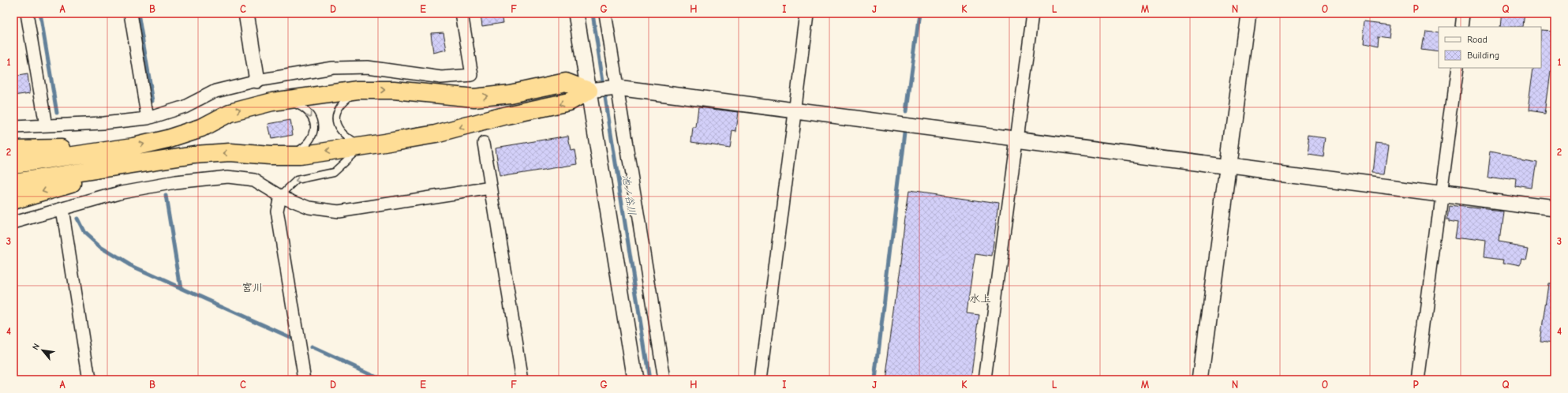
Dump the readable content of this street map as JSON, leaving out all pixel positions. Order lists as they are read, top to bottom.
{
  "districts": ["宮川", "水上"],
  "water": ["池ノ谷川"],
  "legend": ["Road", "Building"],
  "north": "top left",
  "grid": {
    "columns": [
      "A",
      "B",
      "C",
      "D",
      "E",
      "F",
      "G",
      "H",
      "I",
      "J",
      "K",
      "L",
      "M",
      "N",
      "O",
      "P",
      "Q"
    ],
    "rows": [
      "1",
      "2",
      "3",
      "4"
    ]
  }
}
